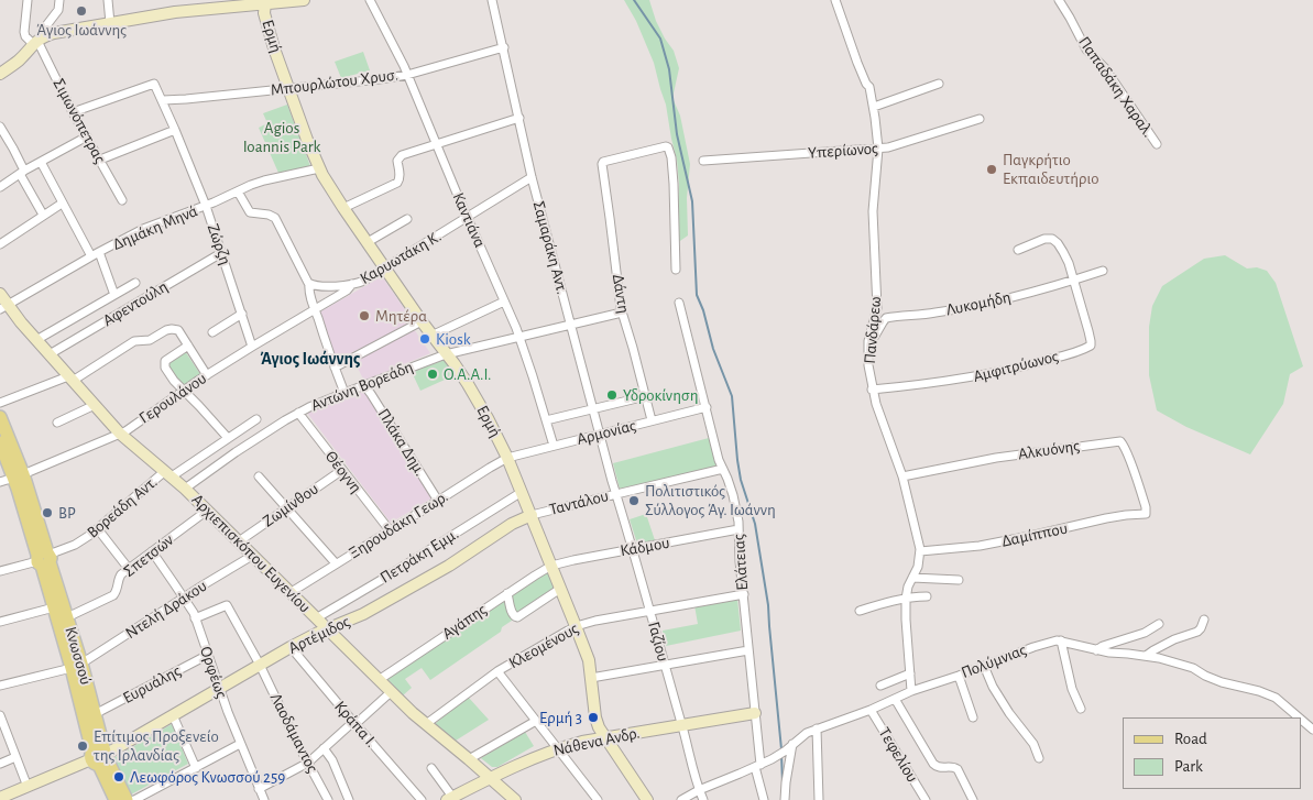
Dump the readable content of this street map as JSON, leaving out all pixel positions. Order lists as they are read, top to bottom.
{
  "streets": {
    "main road": ["Κνωσσού"],
    "street": [
      "Ερμή",
      "Μπουρλώτου Χρυσ.",
      "Παπαδάκη Χαραλ.",
      "Σιμωνόπετρας",
      "Υπερίωνος",
      "Καντιάνα",
      "Δημάκη Μηνά",
      "Ζώρζη",
      "Σαμαράκη Αντ.",
      "Καρυωτάκη Κ.",
      "Δάντη",
      "Αφεντούλη",
      "Λυκομήδη",
      "Πανδάρεω",
      "Αμφιτρύωνος",
      "Αντώνη Βορεάδη",
      "Γερουλάνου",
      "Αρμονίας",
      "Πλάκα Δημ.",
      "Αλκυόνης",
      "Θέογνη",
      "Ταντάλου",
      "Ζωμίνθου",
      "Βορεάδη Αντ.",
      "Ξηρουδάκη Γεωρ.",
      "Δαμίππου",
      "Κάδμου",
      "Αρχιεπισκόπου Ευγενίου",
      "Σπετσών",
      "Πετράκη Εμμ.",
      "Ελάτειας",
      "Ντελή Δράκου",
      "Αγάπης",
      "Αρτέμιδος",
      "Γαζίου",
      "Κλεομένους",
      "Πολύμνιας",
      "Ορφέως",
      "Ευρυάλης",
      "Κράπα Ι.",
      "Λαοδάμαντος",
      "Νάθενα Ανδρ.",
      "Τεφελίου"
    ]
  },
  "crossings": [
    ["Ερμή", "Μπουρλώτου Χρυσ."],
    ["Ερμή", "Δημάκη Μηνά"],
    ["Ερμή", "Καρυωτάκη Κ."],
    ["Ερμή", "Αντώνη Βορεάδη"],
    ["Ερμή", "Αρμονίας"],
    ["Ερμή", "Ταντάλου"],
    ["Ερμή", "Ξηρουδάκη Γεωρ."],
    ["Ερμή", "Κάδμου"],
    ["Ερμή", "Πετράκη Εμμ."],
    ["Ερμή", "Αγάπης"],
    ["Ερμή", "Αρτέμιδος"],
    ["Ερμή", "Κλεομένους"],
    ["Ερμή", "Νάθενα Ανδρ."],
    ["Μπουρλώτου Χρυσ.", "Καντιάνα"],
    ["Μπουρλώτου Χρυσ.", "Ζώρζη"],
    ["Μπουρλώτου Χρυσ.", "Σαμαράκη Αντ."],
    ["Σιμωνόπετρας", "Ζώρζη"],
    ["Υπερίωνος", "Πανδάρεω"],
    ["Καντιάνα", "Καρυωτάκη Κ."],
    ["Καντιάνα", "Αντώνη Βορεάδη"],
    ["Καντιάνα", "Αρμονίας"],
    ["Δημάκη Μηνά", "Ζώρζη"],
    ["Δημάκη Μηνά", "Αρχιεπισκόπου Ευγενίου"],
    ["Ζώρζη", "Αφεντούλη"],
    ["Ζώρζη", "Γερουλάνου"],
    ["Σαμαράκη Αντ.", "Καρυωτάκη Κ."],
    ["Σαμαράκη Αντ.", "Αντώνη Βορεάδη"],
    ["Σαμαράκη Αντ.", "Αρμονίας"],
    ["Σαμαράκη Αντ.", "Ταντάλου"],
    ["Σαμαράκη Αντ.", "Γαζίου"],
    ["Καρυωτάκη Κ.", "Γερουλάνου"],
    ["Δάντη", "Αντώνη Βορεάδη"],
    ["Δάντη", "Αρμονίας"],
    ["Αφεντούλη", "Αρχιεπισκόπου Ευγενίου"],
    ["Λυκομήδη", "Πανδάρεω"],
    ["Λυκομήδη", "Αμφιτρύωνος"],
    ["Πανδάρεω", "Αμφιτρύωνος"],
    ["Πανδάρεω", "Αλκυόνης"],
    ["Πανδάρεω", "Δαμίππου"],
    ["Πανδάρεω", "Πολύμνιας"],
    ["Αντώνη Βορεάδη", "Πλάκα Δημ."],
    ["Αντώνη Βορεάδη", "Θέογνη"],
    ["Αντώνη Βορεάδη", "Αρχιεπισκόπου Ευγενίου"],
    ["Γερουλάνου", "Αρχιεπισκόπου Ευγενίου"],
    ["Γερουλάνου", "Κνωσσού"],
    ["Αρμονίας", "Ξηρουδάκη Γεωρ."],
    ["Αρμονίας", "Ελάτειας"],
    ["Πλάκα Δημ.", "Ξηρουδάκη Γεωρ."],
    ["Αλκυόνης", "Δαμίππου"],
    ["Θέογνη", "Ζωμίνθου"],
    ["Θέογνη", "Ξηρουδάκη Γεωρ."],
    ["Ταντάλου", "Ελάτειας"],
    ["Ταντάλου", "Αρτέμιδος"],
    ["Ταντάλου", "Γαζίου"],
    ["Ζωμίνθου", "Αρχιεπισκόπου Ευγενίου"],
    ["Βορεάδη Αντ.", "Αρχιεπισκόπου Ευγενίου"],
    ["Βορεάδη Αντ.", "Κνωσσού"],
    ["Ξηρουδάκη Γεωρ.", "Αρχιεπισκόπου Ευγενίου"],
    ["Κάδμου", "Ελάτειας"],
    ["Κάδμου", "Αγάπης"],
    ["Κάδμου", "Γαζίου"],
    ["Αρχιεπισκόπου Ευγενίου", "Σπετσών"],
    ["Αρχιεπισκόπου Ευγενίου", "Πετράκη Εμμ."],
    ["Αρχιεπισκόπου Ευγενίου", "Ντελή Δράκου"],
    ["Αρχιεπισκόπου Ευγενίου", "Αγάπης"],
    ["Αρχιεπισκόπου Ευγενίου", "Αρτέμιδος"],
    ["Αρχιεπισκόπου Ευγενίου", "Κλεομένους"],
    ["Αρχιεπισκόπου Ευγενίου", "Νάθενα Ανδρ."],
    ["Σπετσών", "Κνωσσού"],
    ["Σπετσών", "Ορφέως"],
    ["Ελάτειας", "Κλεομένους"],
    ["Ελάτειας", "Πολύμνιας"],
    ["Ελάτειας", "Νάθενα Ανδρ."],
    ["Ντελή Δράκου", "Αρτέμιδος"],
    ["Ντελή Δράκου", "Κνωσσού"],
    ["Ντελή Δράκου", "Ορφέως"],
    ["Ντελή Δράκου", "Λαοδάμαντος"],
    ["Αρτέμιδος", "Κνωσσού"],
    ["Αρτέμιδος", "Ορφέως"],
    ["Αρτέμιδος", "Κράπα Ι."],
    ["Αρτέμιδος", "Λαοδάμαντος"],
    ["Γαζίου", "Κλεομένους"],
    ["Γαζίου", "Πολύμνιας"],
    ["Γαζίου", "Νάθενα Ανδρ."],
    ["Κνωσσού", "Ευρυάλης"],
    ["Πολύμνιας", "Τεφελίου"],
    ["Ορφέως", "Ευρυάλης"]
  ],
  "districts": ["Άγιος Ιωάννης"],
  "parks": ["Agios Ioannis Park"],
  "places": [
    "Άγιος Ιωάννης",
    "Παγκρήτιο Εκπαιδευτήριο",
    "Μητέρα",
    "Kiosk",
    "Ο.Α.Α.Ι.",
    "Υδροκίνηση",
    "Πολιτιστικός Σύλλογος Άγ. Ιωάννη",
    "BP",
    "Ερμή 3",
    "Επίτιμος Προξενείο της Ιρλανδίας",
    "Λεωφόρος Κνωσσού 259"
  ],
  "legend": ["Road", "Park"]
}
